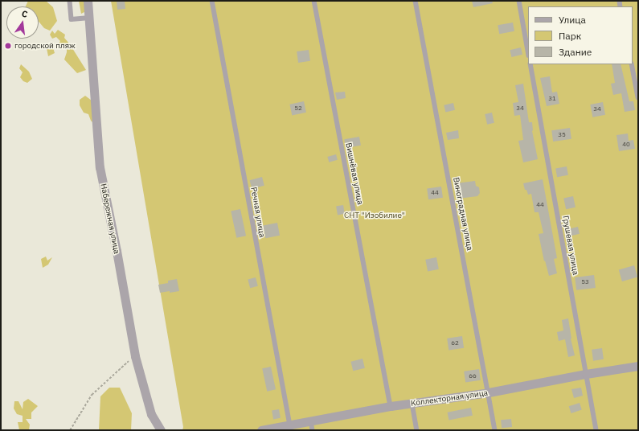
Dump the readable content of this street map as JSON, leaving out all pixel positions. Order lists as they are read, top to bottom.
{
  "streets": {
    "street": ["Набережная улица", "Коллекторная улица"],
    "lane": [
      "Вишнёвая улица",
      "Речная улица",
      "Виноградная улица",
      "Грушевая улица"
    ]
  },
  "crossings": [
    ["Вишнёвая улица", "Коллекторная улица"],
    ["Речная улица", "Коллекторная улица"],
    ["Виноградная улица", "Коллекторная улица"],
    ["Грушевая улица", "Коллекторная улица"]
  ],
  "parks": ["СНТ \"Изобилие\""],
  "places": ["городской пляж"],
  "house_numbers": [
    "31",
    "52",
    "34",
    "34",
    "35",
    "40",
    "44",
    "44",
    "53",
    "62",
    "66"
  ],
  "legend": ["Улица", "Парк", "Здание"],
  "north": "top"
}
